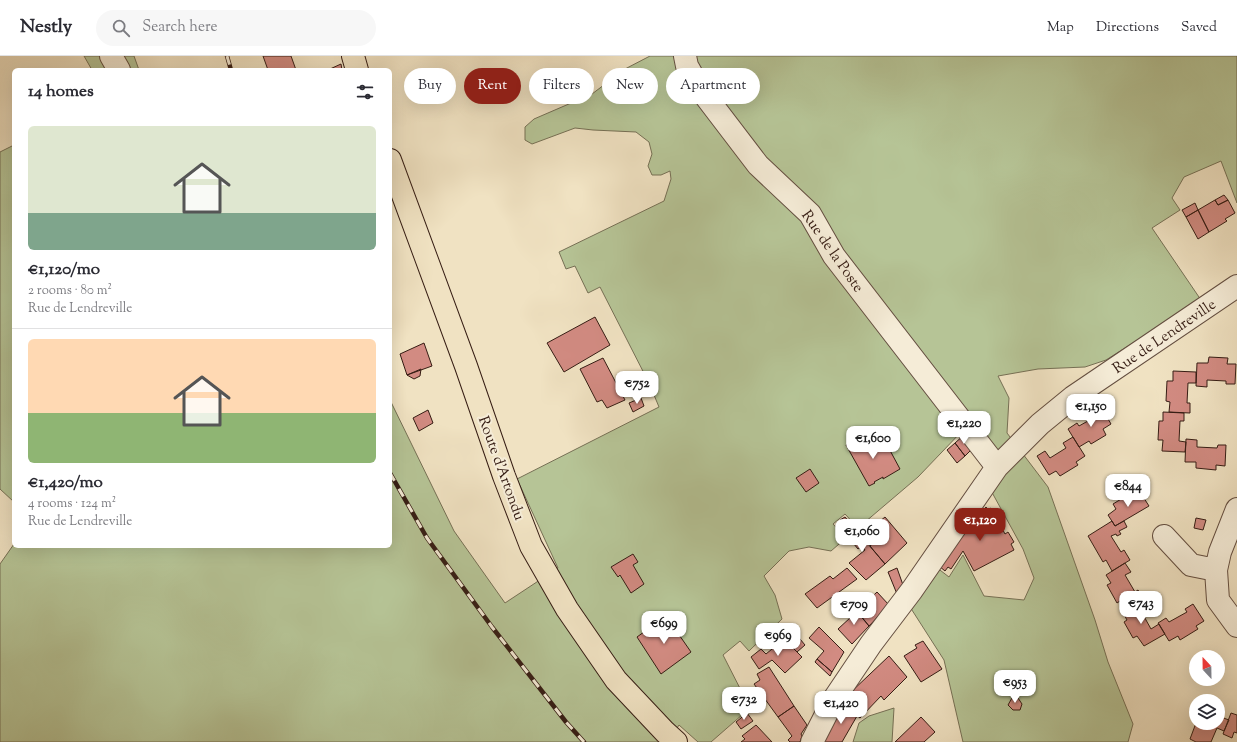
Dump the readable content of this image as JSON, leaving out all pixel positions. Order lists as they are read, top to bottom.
{
  "streets": {
    "main road": ["Route d'Artondu"],
    "street": ["Rue de la Poste", "Rue de Lendreville"]
  },
  "crossings": [
    ["Rue de la Poste", "Rue de Lendreville"]
  ],
  "north": "top",
  "page": {
    "header": "Nestly",
    "search": "Search here",
    "nav": ["Map", "Directions", "Saved"],
    "chip": [
      "Buy",
      "Rent",
      "Filters",
      "New",
      "Apartment"
    ],
    "heading": "14 homes",
    "list": [
      {
        "name": "€1,120/mo",
        "note": "2 rooms · 80 m² · Rue de Lendreville"
      },
      {
        "name": "€1,420/mo",
        "note": "4 rooms · 124 m² · Rue de Lendreville"
      }
    ],
    "price": [
      "€752",
      "€1,150",
      "€1,220",
      "€1,600",
      "€844",
      "€1,120",
      "€1,060",
      "€743",
      "€709",
      "€699",
      "€969",
      "€953",
      "€732",
      "€1,420"
    ]
  }
}
